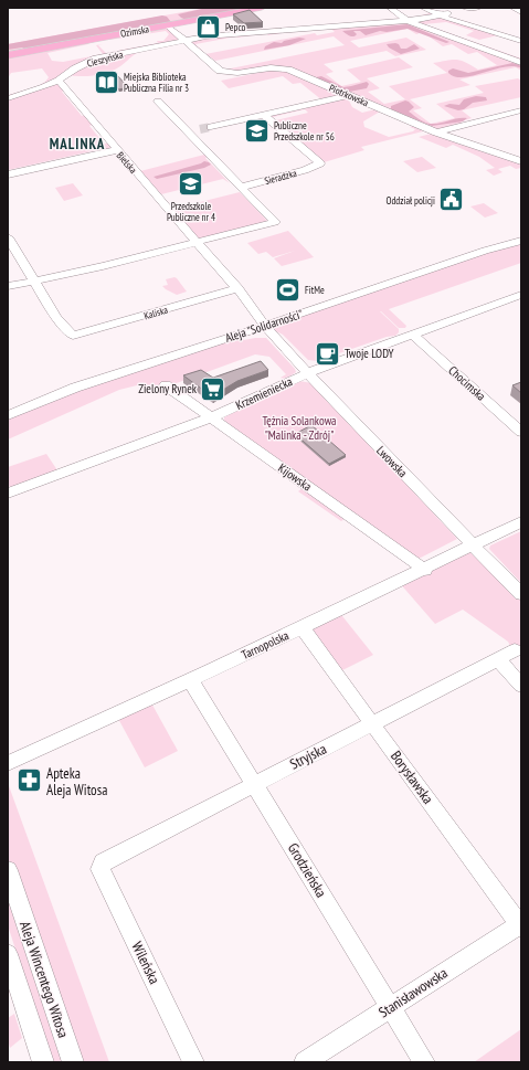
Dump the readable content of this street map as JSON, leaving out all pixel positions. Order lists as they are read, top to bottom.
{
  "streets": {
    "main road": ["Ozimska"],
    "street": [
      "Cieszyńska",
      "Piotrkowska",
      "Bielska",
      "Sieradzka",
      "Kaliska",
      "Aleja \"Solidarności\"",
      "Chocimska",
      "Krzemieniecka",
      "Lwowska",
      "Kijowska",
      "Tarnopolska",
      "Stryjska",
      "Borysławska",
      "Grodzieńska",
      "Wileńska",
      "Aleja Wincentego Witosa",
      "Stanisławowska"
    ]
  },
  "crossings": [
    ["Ozimska", "Piotrkowska"],
    ["Cieszyńska", "Piotrkowska"],
    ["Cieszyńska", "Bielska"],
    ["Bielska", "Kaliska"],
    ["Bielska", "Aleja \"Solidarności\""],
    ["Bielska", "Lwowska"],
    ["Aleja \"Solidarności\"", "Lwowska"],
    ["Chocimska", "Krzemieniecka"],
    ["Krzemieniecka", "Lwowska"],
    ["Krzemieniecka", "Kijowska"],
    ["Lwowska", "Tarnopolska"],
    ["Kijowska", "Tarnopolska"],
    ["Tarnopolska", "Borysławska"],
    ["Tarnopolska", "Grodzieńska"],
    ["Stryjska", "Borysławska"],
    ["Stryjska", "Grodzieńska"],
    ["Stryjska", "Wileńska"],
    ["Borysławska", "Stanisławowska"],
    ["Grodzieńska", "Stanisławowska"]
  ],
  "districts": ["MALINKA"],
  "parks": ["Tężnia Solankowa \"Malinka - Zdrój\""],
  "places": {
    "shop": ["Pepco"],
    "library": ["Miejska Biblioteka Publiczna Filia nr 3"],
    "school or university": ["Publiczne Przedszkole nr 56", "Przedszkole Publiczne nr 4"],
    "public building": ["Oddział policji"],
    "sports": ["FitMe"],
    "cafe": ["Twoje LODY"],
    "supermarket": ["Zielony Rynek"],
    "pharmacy": ["Apteka Aleja Witosa"]
  }
}
